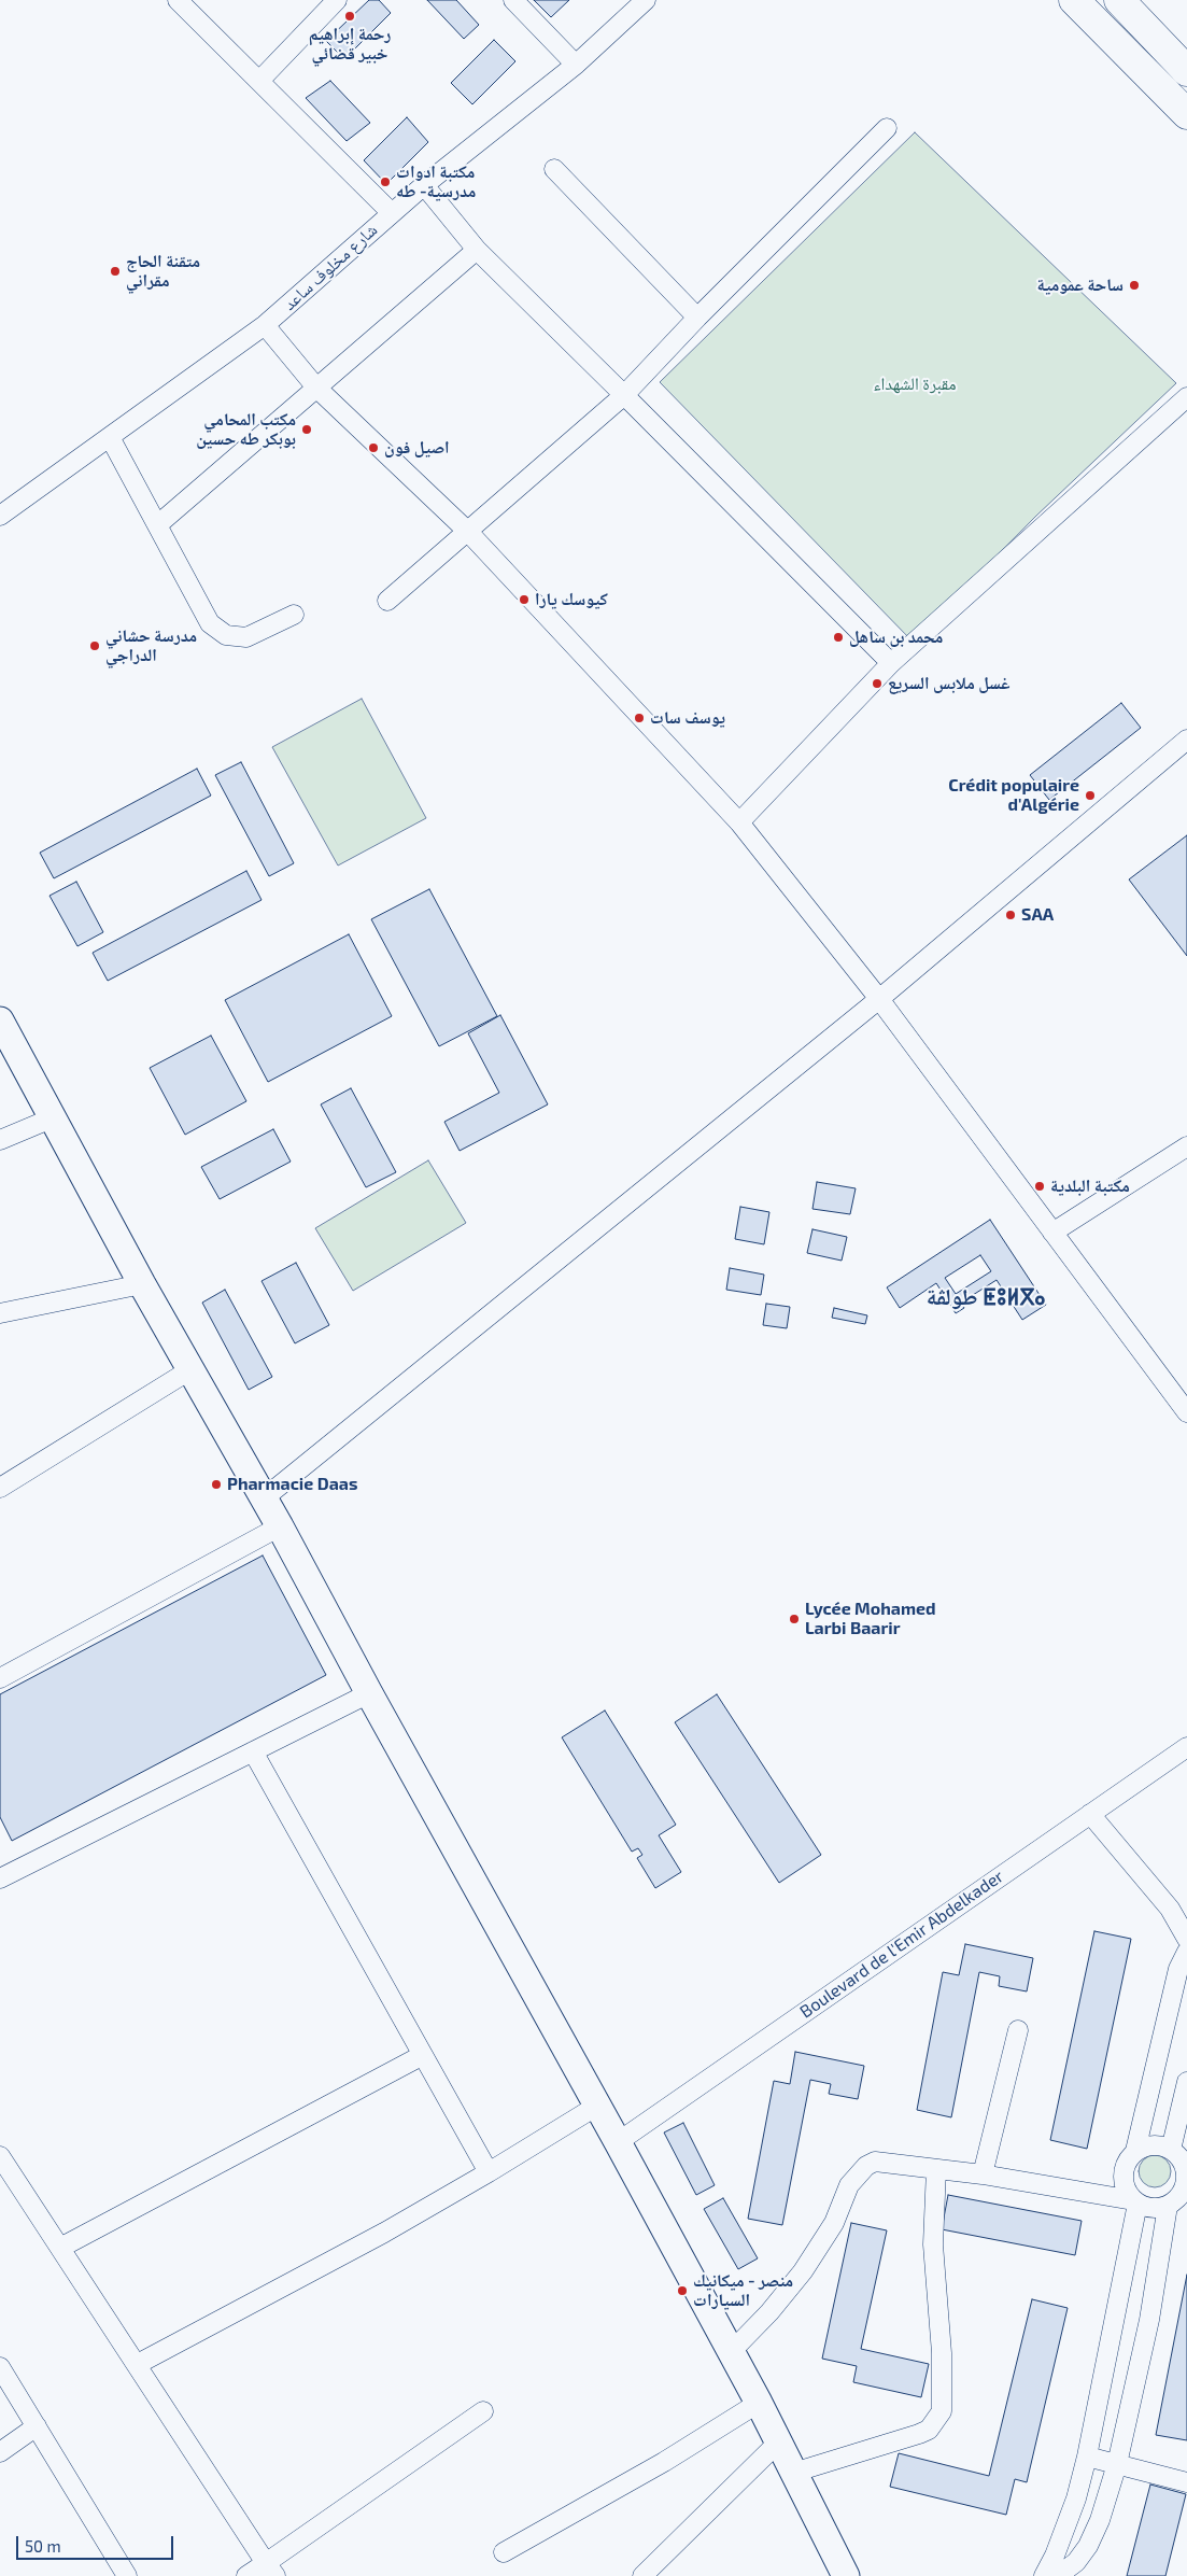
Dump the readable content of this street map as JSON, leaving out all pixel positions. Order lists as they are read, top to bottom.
{
  "streets": {
    "street": ["شارع مخلوف ساعد", "Boulevard de l'Emir Abdelkader"]
  },
  "districts": ["طولڤة ⵟⵓⵍⴳⴰ"],
  "parks": ["مقبرة الشهداء"],
  "places": [
    "رحمة إبراهيم خبير قضائي",
    "مكتبة ادوات مدرسية- طه",
    "متقنة الحاج مقراني",
    "ساحة عمومية",
    "مكتب المحامي بوبكر طه حسين",
    "اصيل فون",
    "كيوسك يارا",
    "محمد بن ساهل",
    "مدرسة حشاني الدراجي",
    "غسل ملابس السريع",
    "يوسف سات",
    "Crédit populaire d'Algérie",
    "SAA",
    "مكتبة البلدية",
    "Pharmacie Daas",
    "Lycée Mohamed Larbi Baarir",
    "منصر - ميكانيك السيارات"
  ],
  "scale_bar": "50 m"
}
